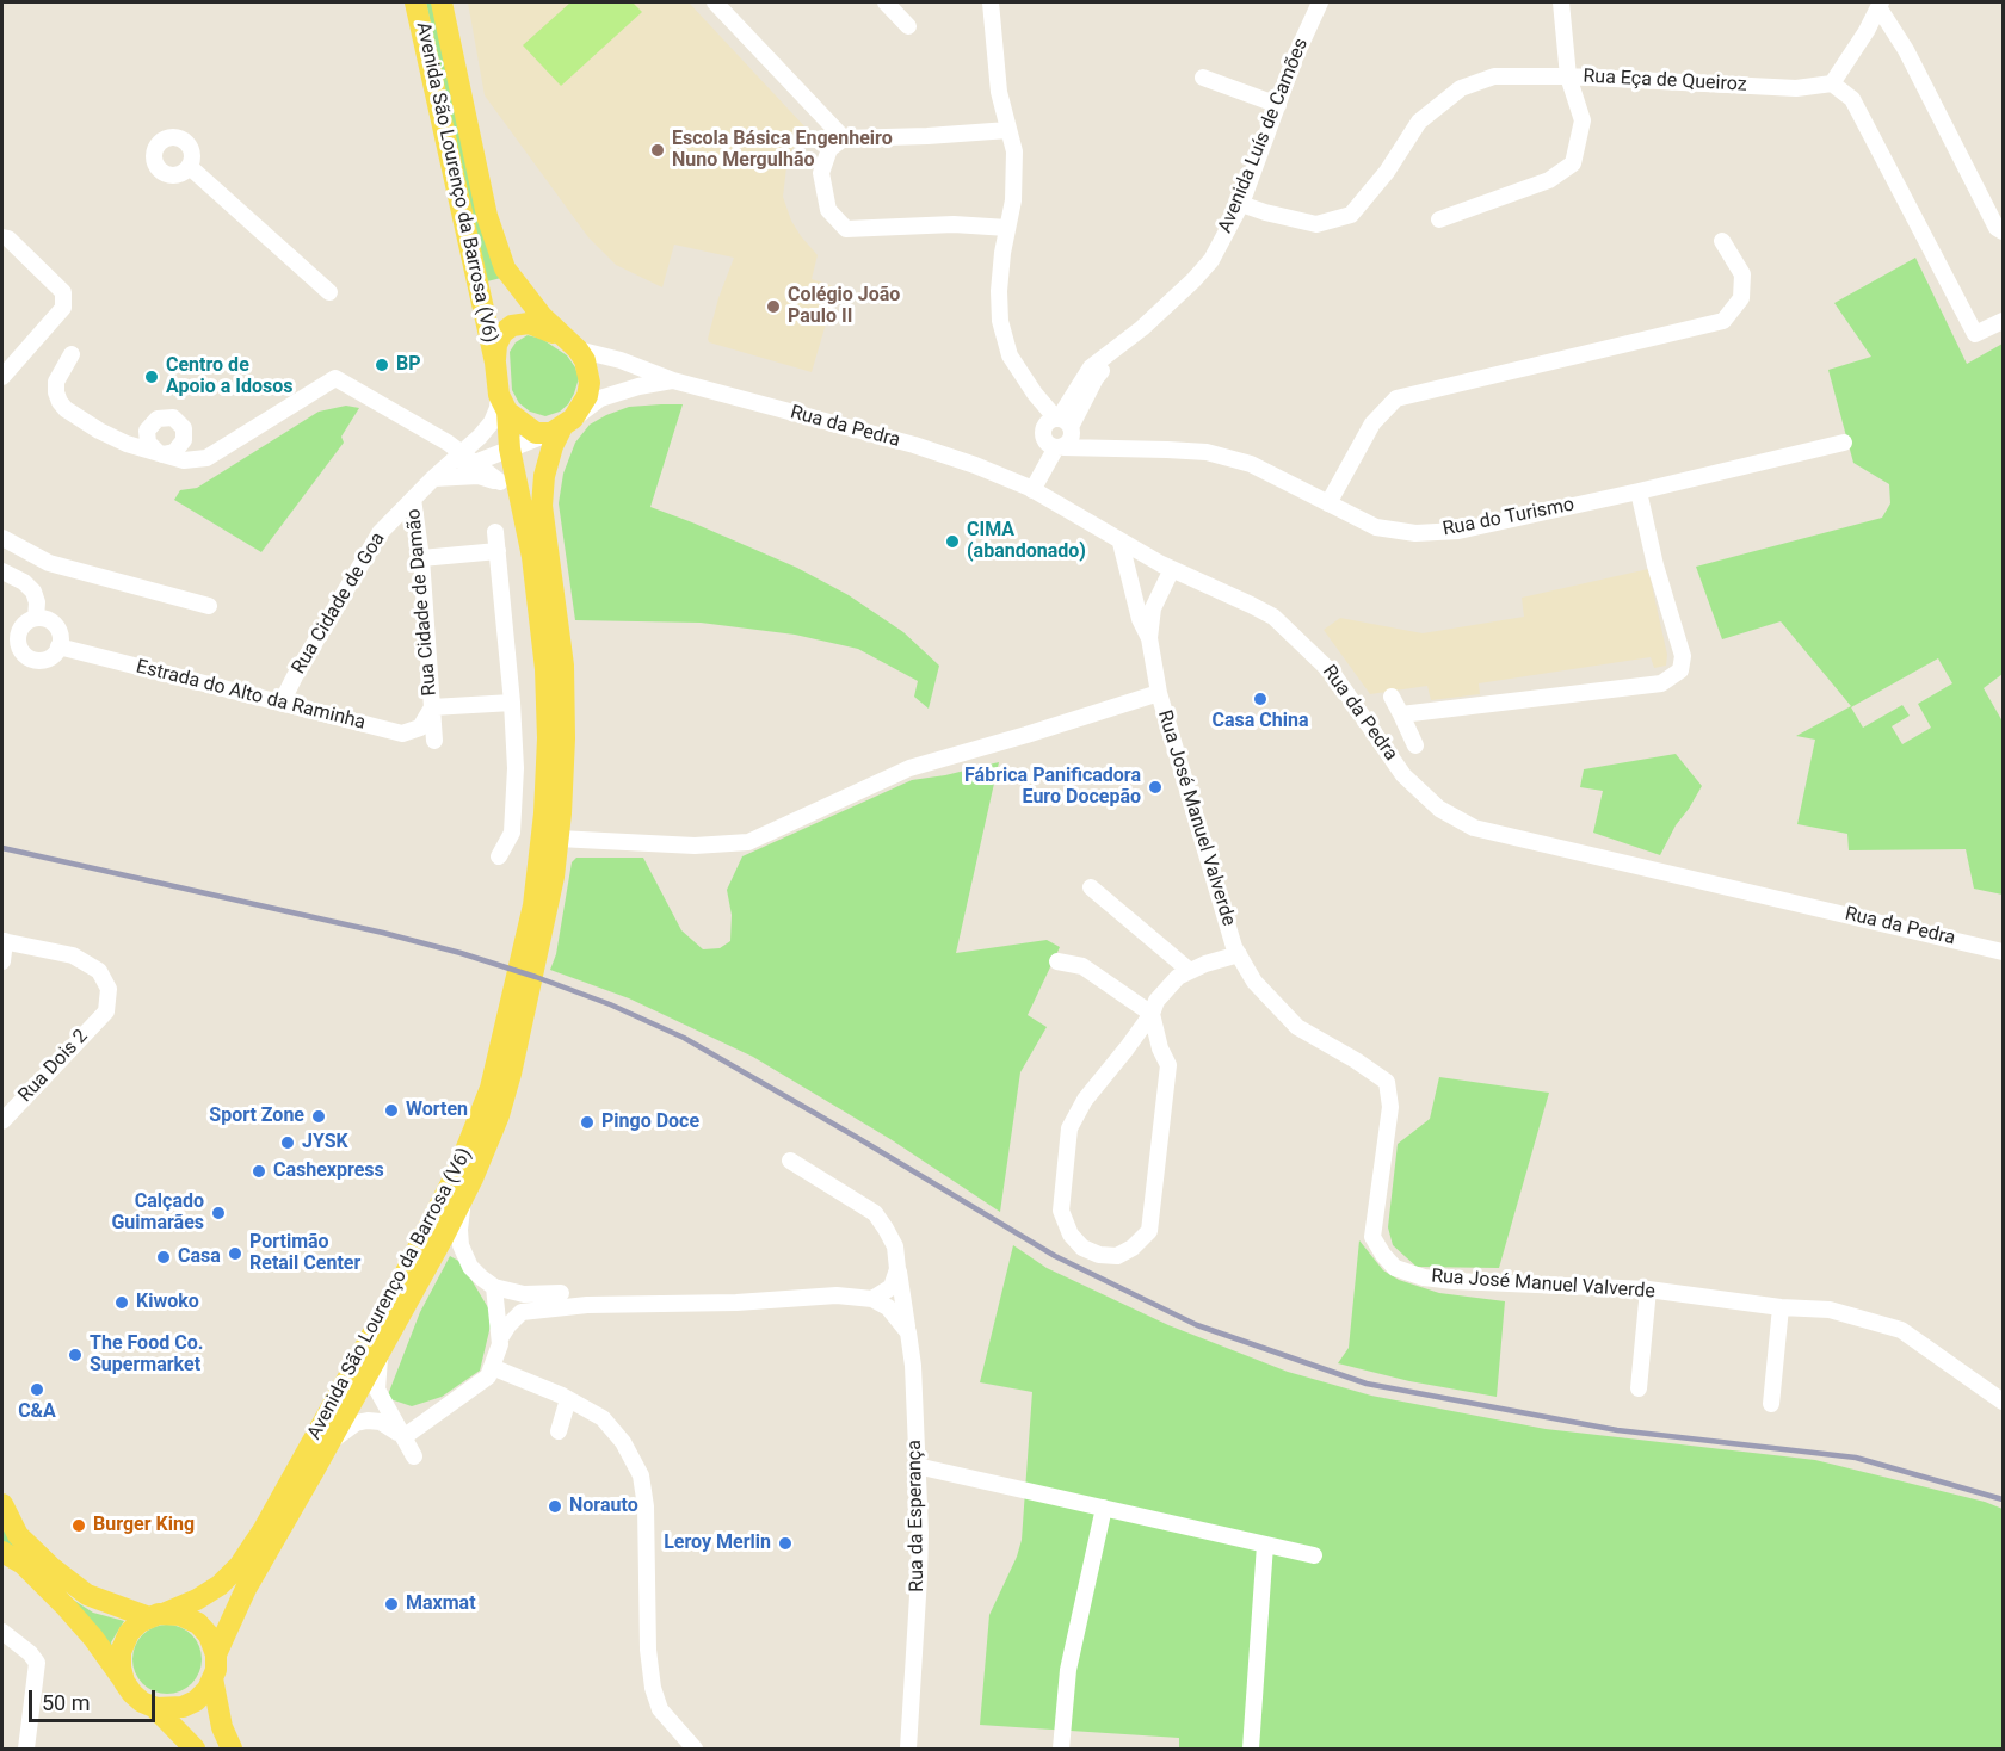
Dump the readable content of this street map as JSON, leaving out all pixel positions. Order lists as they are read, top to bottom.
{
  "streets": {
    "main road": ["Avenida São Lourenço da Barrosa (V6)"],
    "street": [
      "Rua Eça de Queiroz",
      "Avenida Luís de Camões",
      "Rua da Pedra",
      "Rua do Turismo",
      "Rua Cidade de Damão",
      "Rua Cidade de Goa",
      "Estrada do Alto da Raminha",
      "Rua José Manuel Valverde",
      "Rua Dois 2",
      "Rua da Esperança"
    ]
  },
  "crossings": [
    ["Rua Eça de Queiroz", "Avenida Luís de Camões"],
    ["Avenida Luís de Camões", "Rua da Pedra"],
    ["Avenida Luís de Camões", "Rua do Turismo"],
    ["Avenida São Lourenço da Barrosa (V6)", "Rua da Pedra"],
    ["Rua Cidade de Damão", "Rua Cidade de Goa"],
    ["Rua Cidade de Damão", "Estrada do Alto da Raminha"],
    ["Rua Cidade de Goa", "Estrada do Alto da Raminha"]
  ],
  "places": [
    "Escola Básica Engenheiro Nuno Mergulhão",
    "Colégio João Paulo II",
    "BP",
    "Centro de Apoio a Idosos",
    "CIMA (abandonado)",
    "Casa China",
    "Fábrica Panificadora Euro Docepão",
    "Worten",
    "Sport Zone",
    "Pingo Doce",
    "JYSK",
    "Cashexpress",
    "Calçado Guimarães",
    "Portimão Retail Center",
    "Casa",
    "Kiwoko",
    "The Food Co. Supermarket",
    "C&A",
    "Norauto",
    "Burger King",
    "Leroy Merlin",
    "Maxmat"
  ],
  "scale_bar": "50 m"
}
